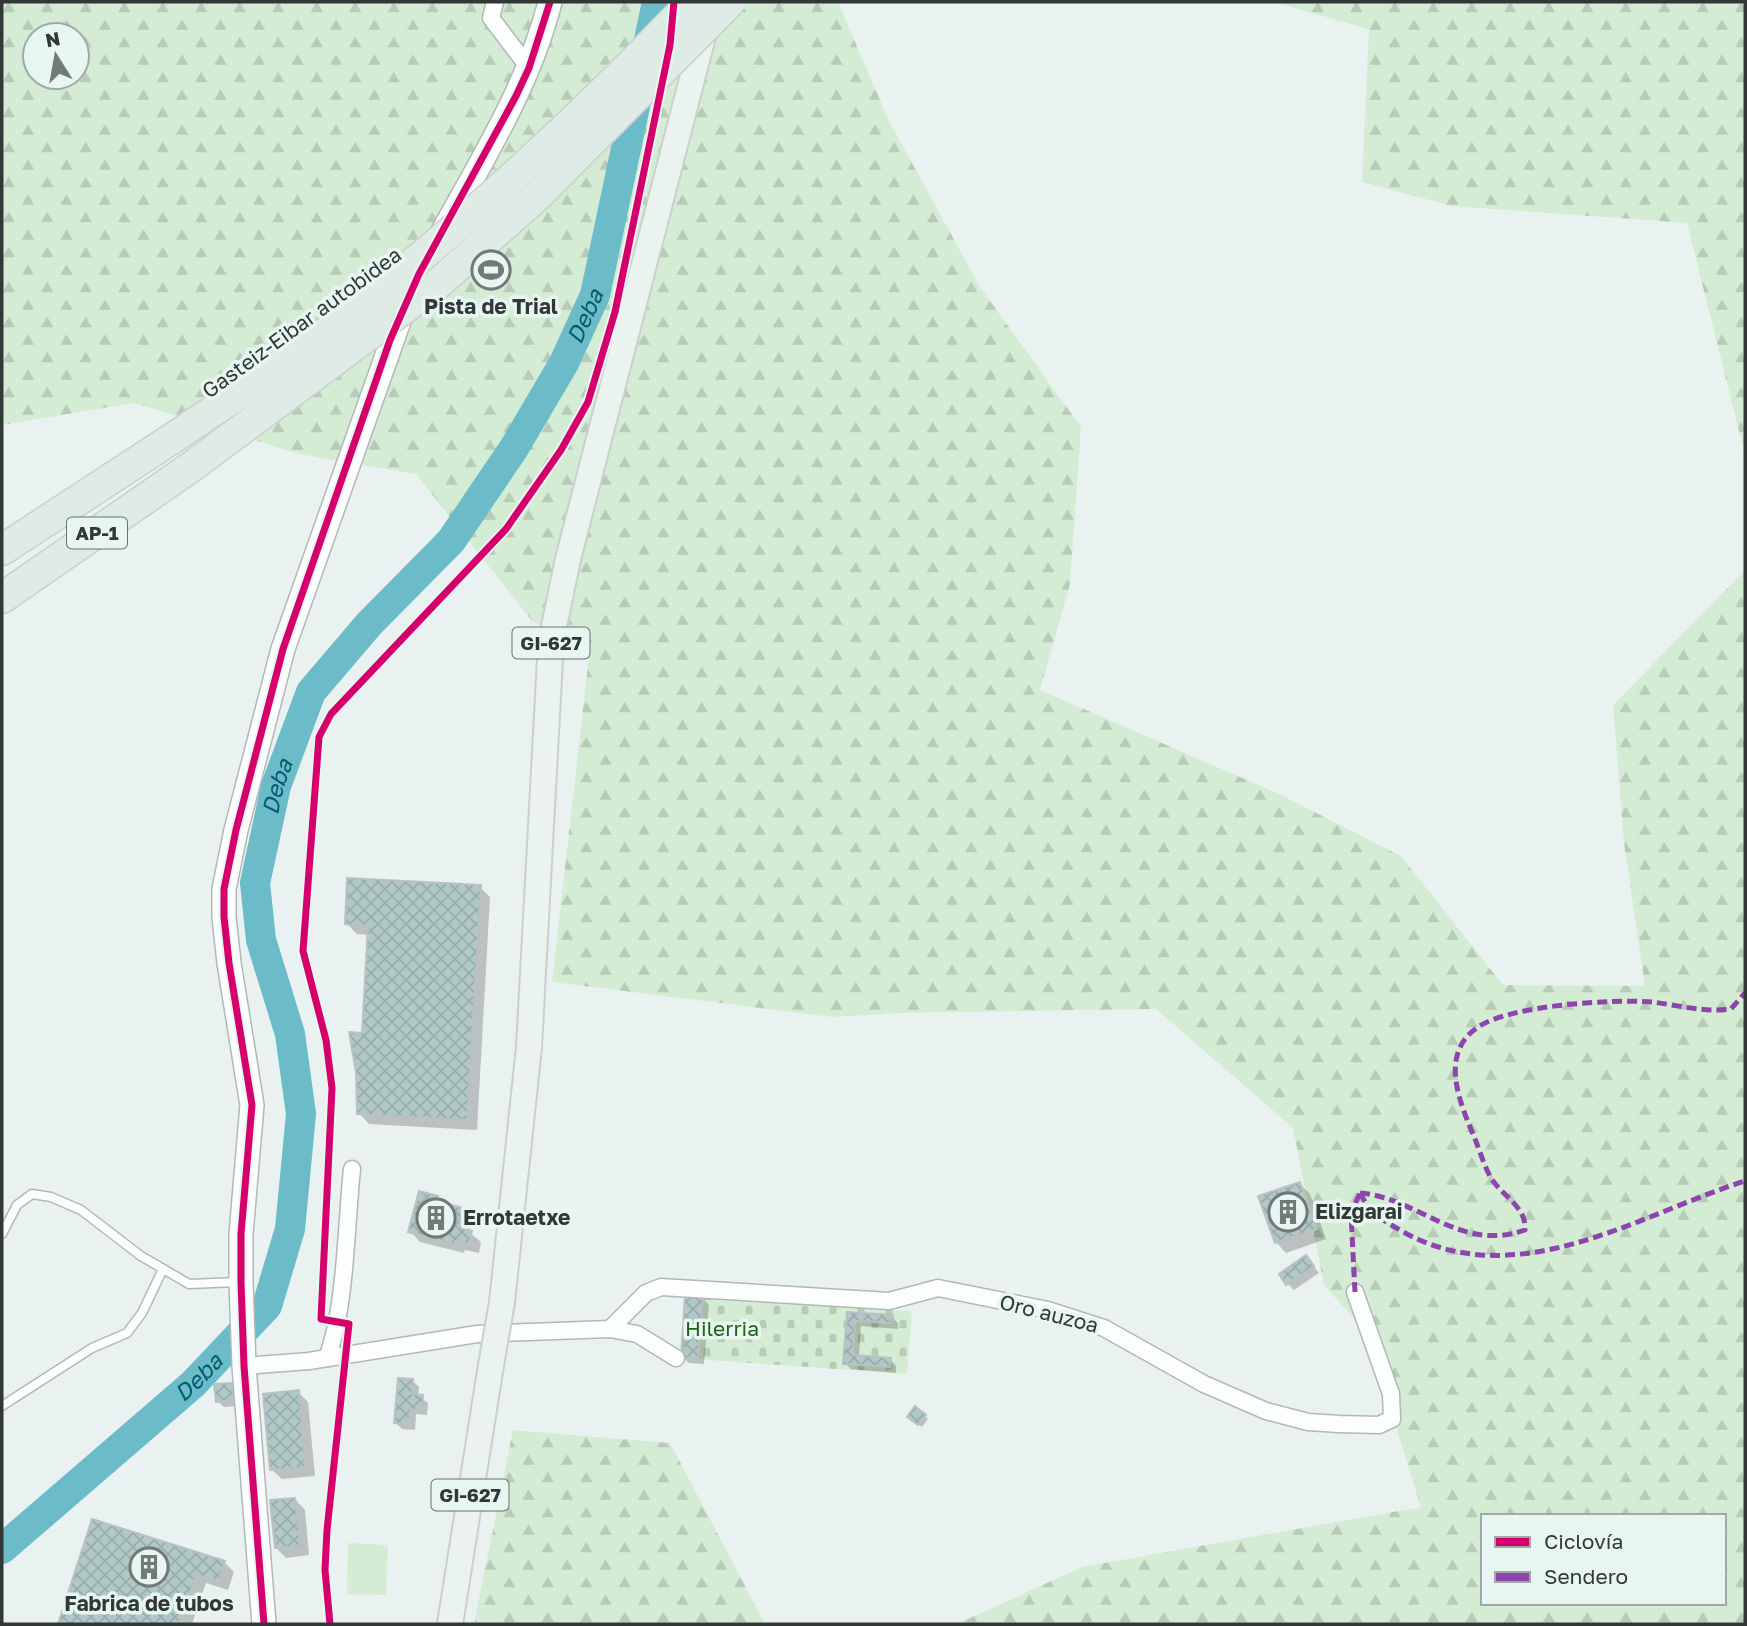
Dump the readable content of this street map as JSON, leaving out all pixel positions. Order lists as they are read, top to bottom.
{
  "streets": {
    "highway": ["Gasteiz-Eibar autobidea", "AP-1"],
    "main road": ["GI-627"],
    "street": ["Oro auzoa"]
  },
  "water": ["Deba"],
  "parks": ["Hilerria"],
  "places": {
    "sports": ["Pista de Trial"],
    "building": ["Elizgarai", "Errotaetxe", "Fabrica de tubos"]
  },
  "legend": ["Ciclovía", "Sendero"],
  "north": "top"
}
